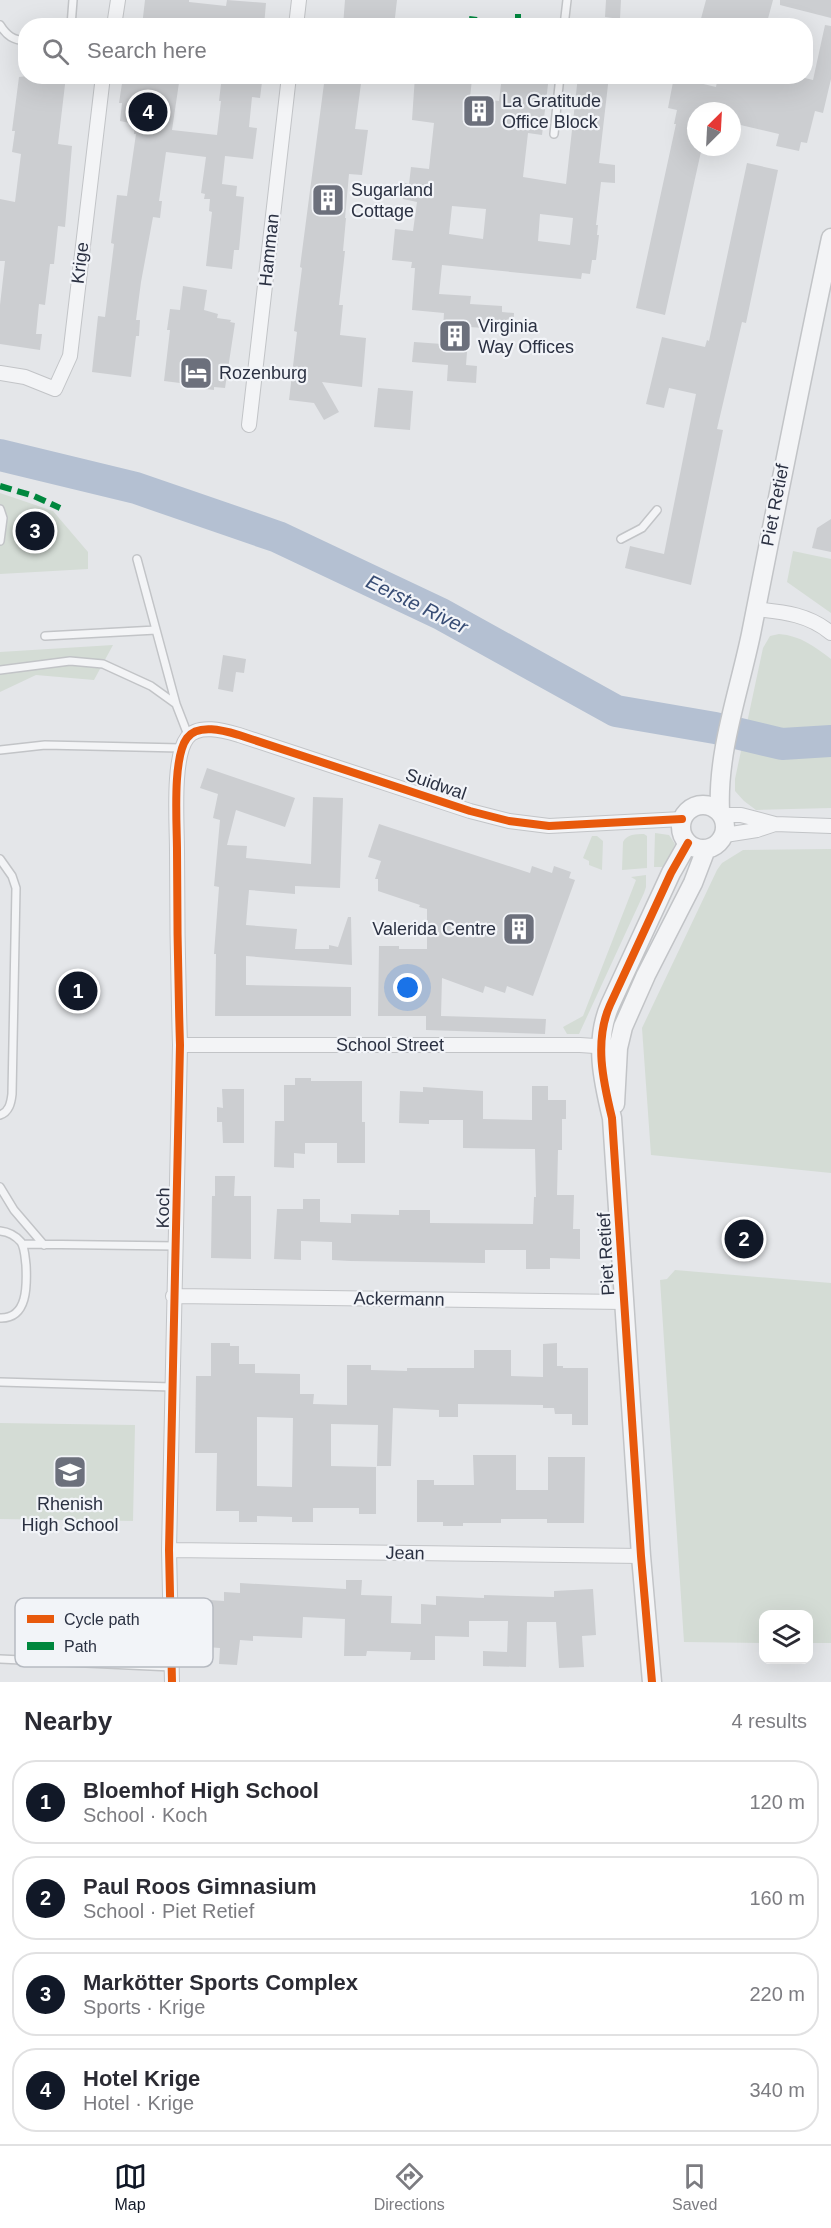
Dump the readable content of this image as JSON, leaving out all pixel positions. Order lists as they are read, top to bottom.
{
  "streets": {
    "street": [
      "Hamman",
      "Krige",
      "Piet Retief",
      "Suidwal",
      "School Street",
      "Koch",
      "Ackermann",
      "Jean"
    ]
  },
  "crossings": [
    ["Piet Retief", "Suidwal"],
    ["Piet Retief", "School Street"],
    ["Piet Retief", "Ackermann"],
    ["Piet Retief", "Jean"],
    ["Suidwal", "Koch"],
    ["School Street", "Koch"],
    ["Koch", "Ackermann"],
    ["Koch", "Jean"]
  ],
  "water": ["Eerste River"],
  "places": {
    "building": [
      "La Gratitude Office Block",
      "Sugarland Cottage",
      "Virginia Way Offices",
      "Valerida Centre"
    ],
    "hotel": ["Rozenburg"],
    "school or university": ["Rhenish High School"]
  },
  "legend": ["Cycle path", "Path"],
  "north": "top right",
  "page": {
    "search": "Search here",
    "pins": [
      "4",
      "3",
      "1",
      "2"
    ],
    "heading": ["Nearby", "4 results"],
    "list": [
      {
        "mark": "1",
        "name": "Bloemhof High School",
        "note": "School · Koch",
        "value": "120 m"
      },
      {
        "mark": "2",
        "name": "Paul Roos Gimnasium",
        "note": "School · Piet Retief",
        "value": "160 m"
      },
      {
        "mark": "3",
        "name": "Markötter Sports Complex",
        "note": "Sports · Krige",
        "value": "220 m"
      },
      {
        "mark": "4",
        "name": "Hotel Krige",
        "note": "Hotel · Krige",
        "value": "340 m"
      }
    ],
    "nav": ["Map", "Directions", "Saved"]
  }
}
